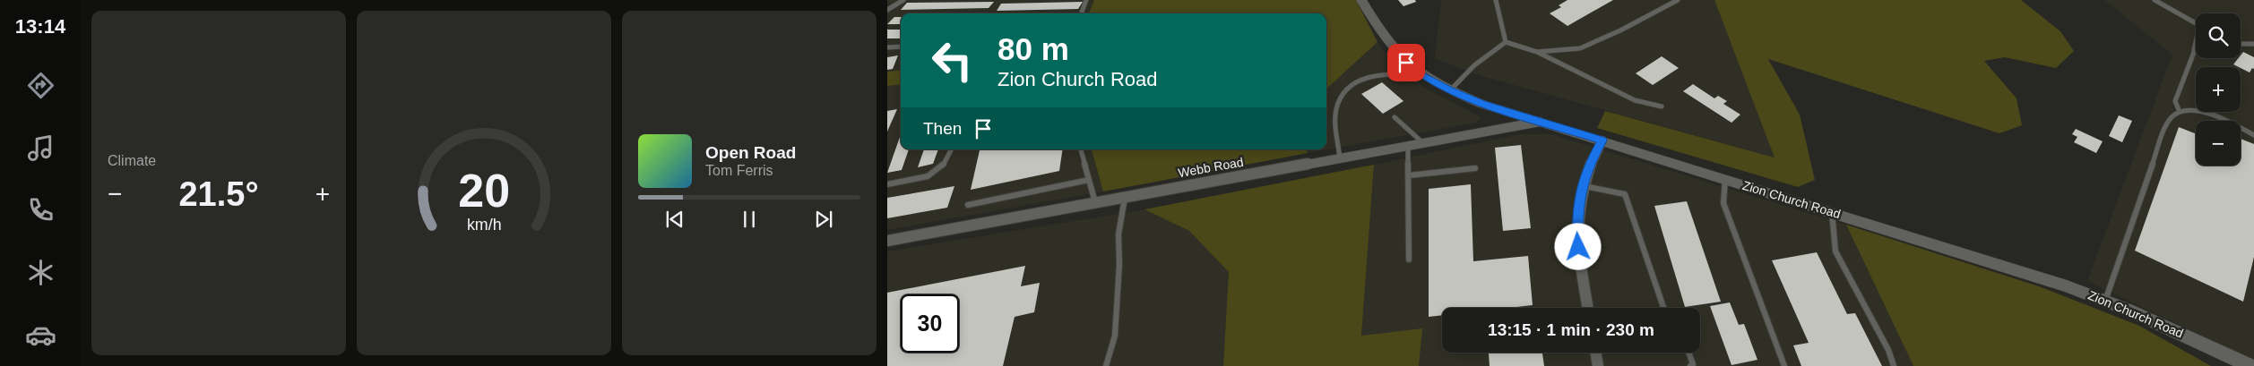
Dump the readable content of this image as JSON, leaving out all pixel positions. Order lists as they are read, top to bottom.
{
  "streets": {
    "street": ["Webb Road", "Zion Church Road"]
  },
  "crossings": [
    ["Webb Road", "Zion Church Road"]
  ],
  "page": {
    "tabs": "13:14",
    "tile": "Climate",
    "map_buttons": ["+", "−"],
    "turn": ["80 m", "Zion Church Road"],
    "then": "Then",
    "song": ["Open Road", "Tom Ferris"],
    "heat": ["−", "21.5°", "+"],
    "limit": "30",
    "trip": "13:15 · 1 min · 230 m",
    "gauge": ["20", "km/h"]
  }
}
